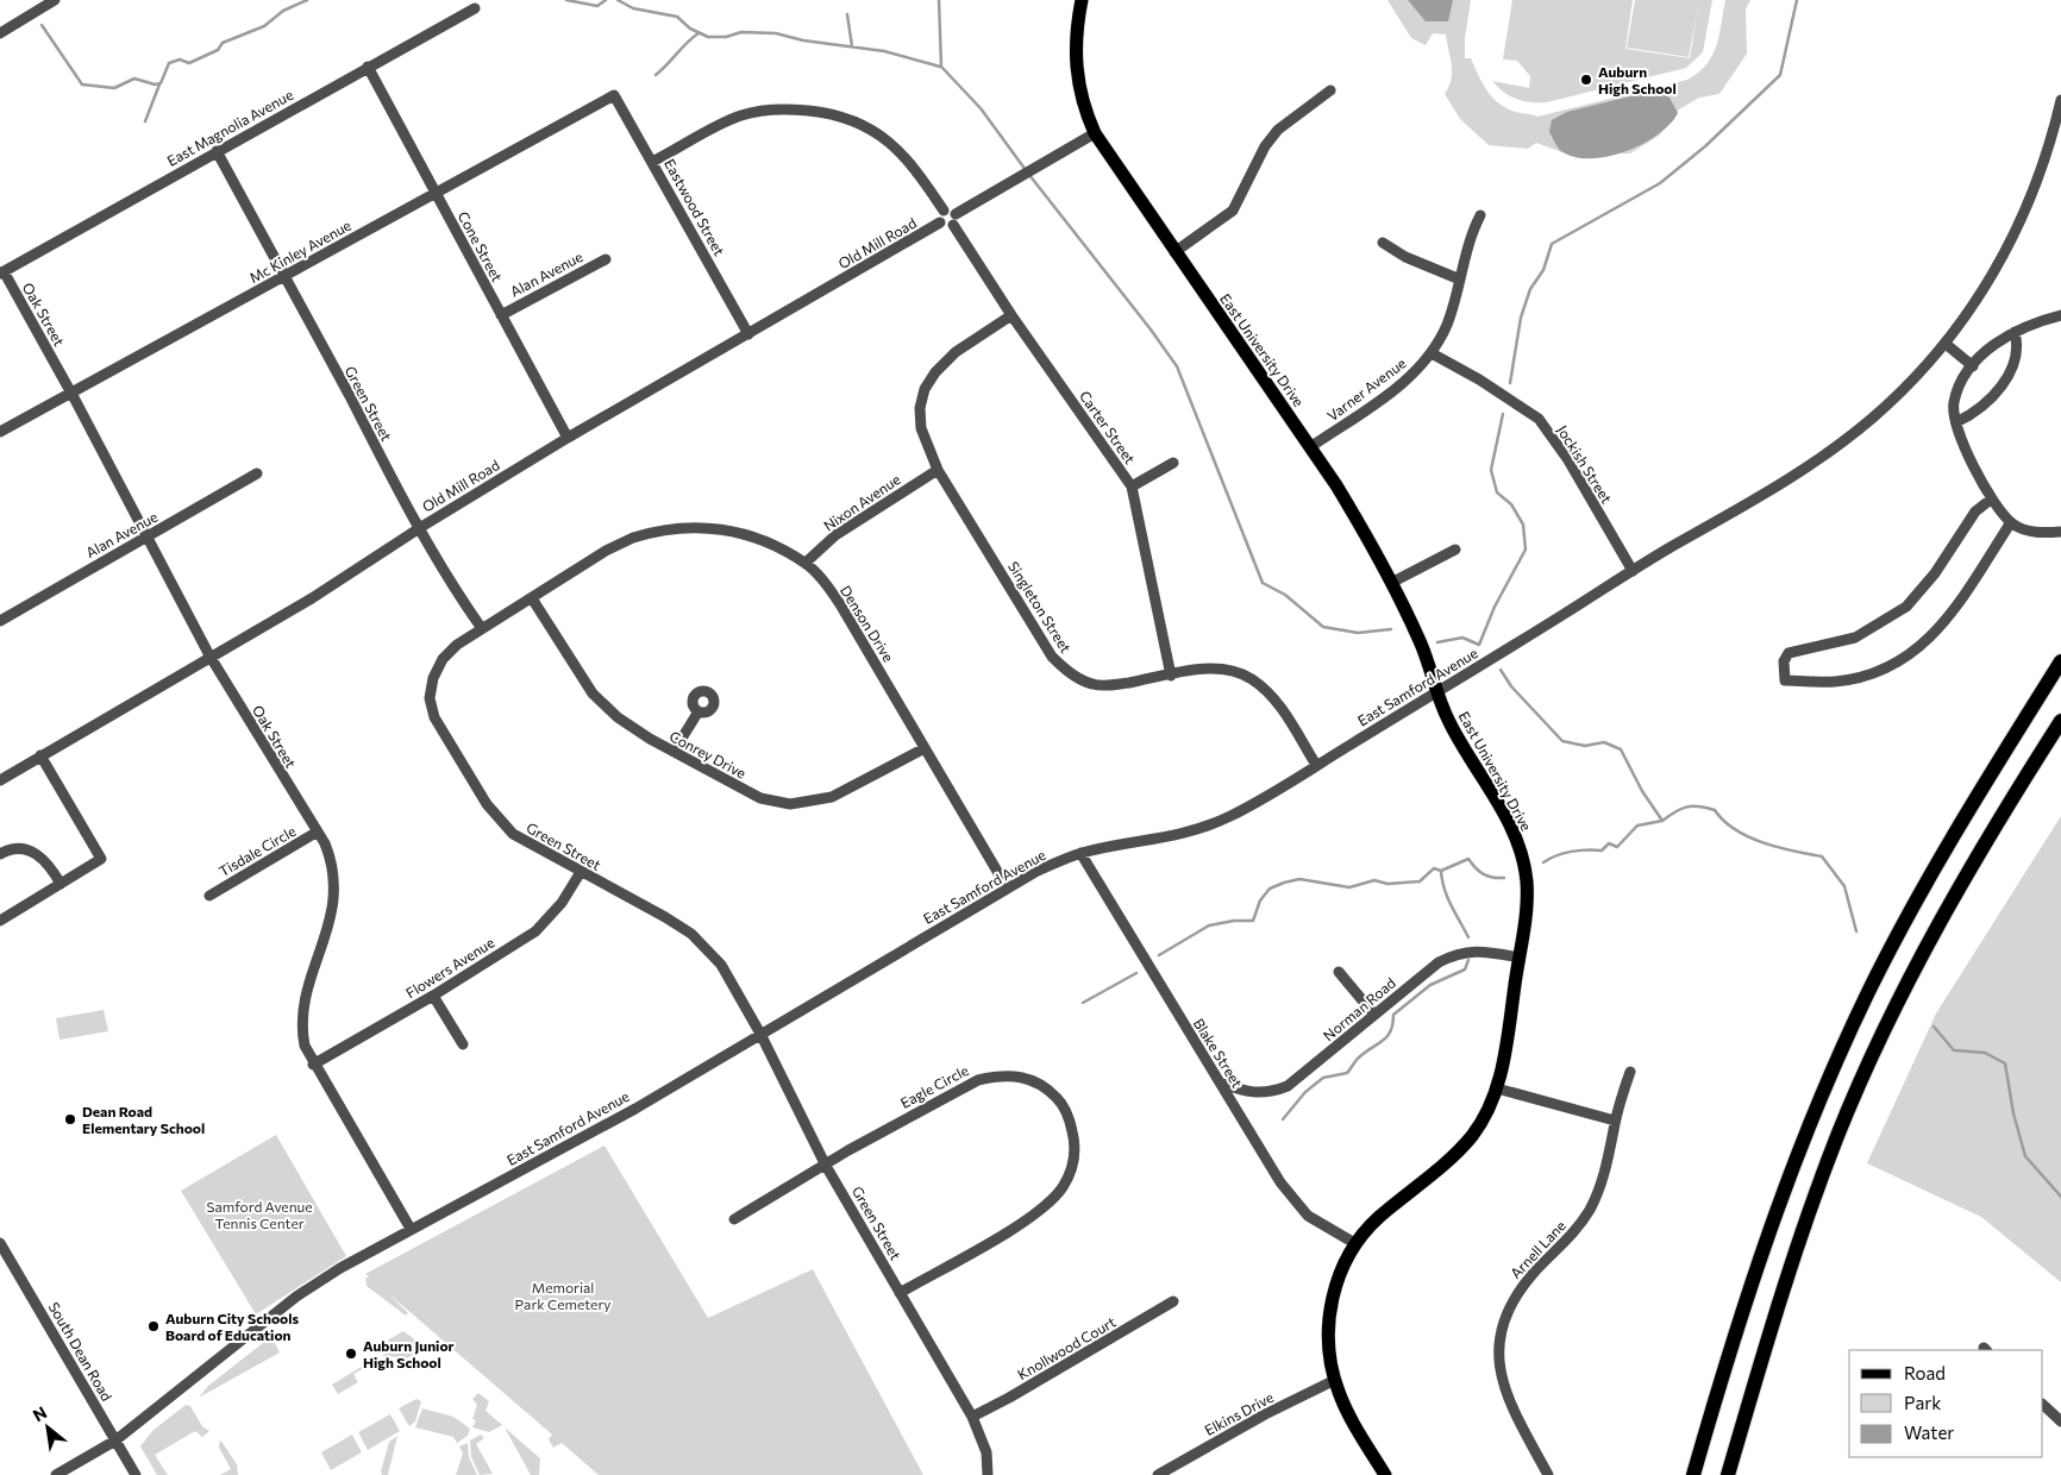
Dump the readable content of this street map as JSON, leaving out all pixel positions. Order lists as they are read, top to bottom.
{
  "streets": {
    "main road": ["East University Drive"],
    "street": [
      "East Magnolia Avenue",
      "Eastwood Street",
      "Old Mill Road",
      "Cone Street",
      "Mc Kinley Avenue",
      "Alan Avenue",
      "Oak Street",
      "Varner Avenue",
      "Green Street",
      "Carter Street",
      "Jockish Street",
      "Nixon Avenue",
      "Singleton Street",
      "Denson Drive",
      "East Samford Avenue",
      "Conrey Drive",
      "Tisdale Circle",
      "Flowers Avenue",
      "Norman Road",
      "Blake Street",
      "Eagle Circle",
      "Arnell Lane",
      "Knollwood Court",
      "South Dean Road",
      "Elkins Drive"
    ]
  },
  "crossings": [
    ["East Magnolia Avenue", "Cone Street"],
    ["East Magnolia Avenue", "Oak Street"],
    ["East Magnolia Avenue", "Green Street"],
    ["Eastwood Street", "Old Mill Road"],
    ["Eastwood Street", "Mc Kinley Avenue"],
    ["Old Mill Road", "Cone Street"],
    ["Old Mill Road", "Oak Street"],
    ["Old Mill Road", "Green Street"],
    ["Old Mill Road", "Carter Street"],
    ["Cone Street", "Mc Kinley Avenue"],
    ["Cone Street", "Alan Avenue"],
    ["Mc Kinley Avenue", "Oak Street"],
    ["Mc Kinley Avenue", "Green Street"],
    ["Alan Avenue", "Oak Street"],
    ["Oak Street", "East Samford Avenue"],
    ["Oak Street", "Tisdale Circle"],
    ["Oak Street", "Flowers Avenue"],
    ["East University Drive", "Varner Avenue"],
    ["East University Drive", "East Samford Avenue"],
    ["East University Drive", "Norman Road"],
    ["East University Drive", "Blake Street"],
    ["East University Drive", "Elkins Drive"],
    ["Varner Avenue", "Jockish Street"],
    ["Green Street", "Denson Drive"],
    ["Green Street", "East Samford Avenue"],
    ["Green Street", "Flowers Avenue"],
    ["Green Street", "Eagle Circle"],
    ["Green Street", "Knollwood Court"],
    ["Carter Street", "Singleton Street"],
    ["Jockish Street", "East Samford Avenue"],
    ["Nixon Avenue", "Singleton Street"],
    ["Nixon Avenue", "Denson Drive"],
    ["Singleton Street", "East Samford Avenue"],
    ["Denson Drive", "East Samford Avenue"],
    ["Denson Drive", "Conrey Drive"],
    ["East Samford Avenue", "Blake Street"],
    ["East Samford Avenue", "South Dean Road"],
    ["Norman Road", "Blake Street"]
  ],
  "parks": ["Samford Avenue Tennis Center", "Memorial Park Cemetery"],
  "places": [
    "Auburn High School",
    "Dean Road Elementary School",
    "Auburn City Schools Board of Education",
    "Auburn Junior High School"
  ],
  "legend": ["Road", "Park", "Water"],
  "north": "top left"
}
